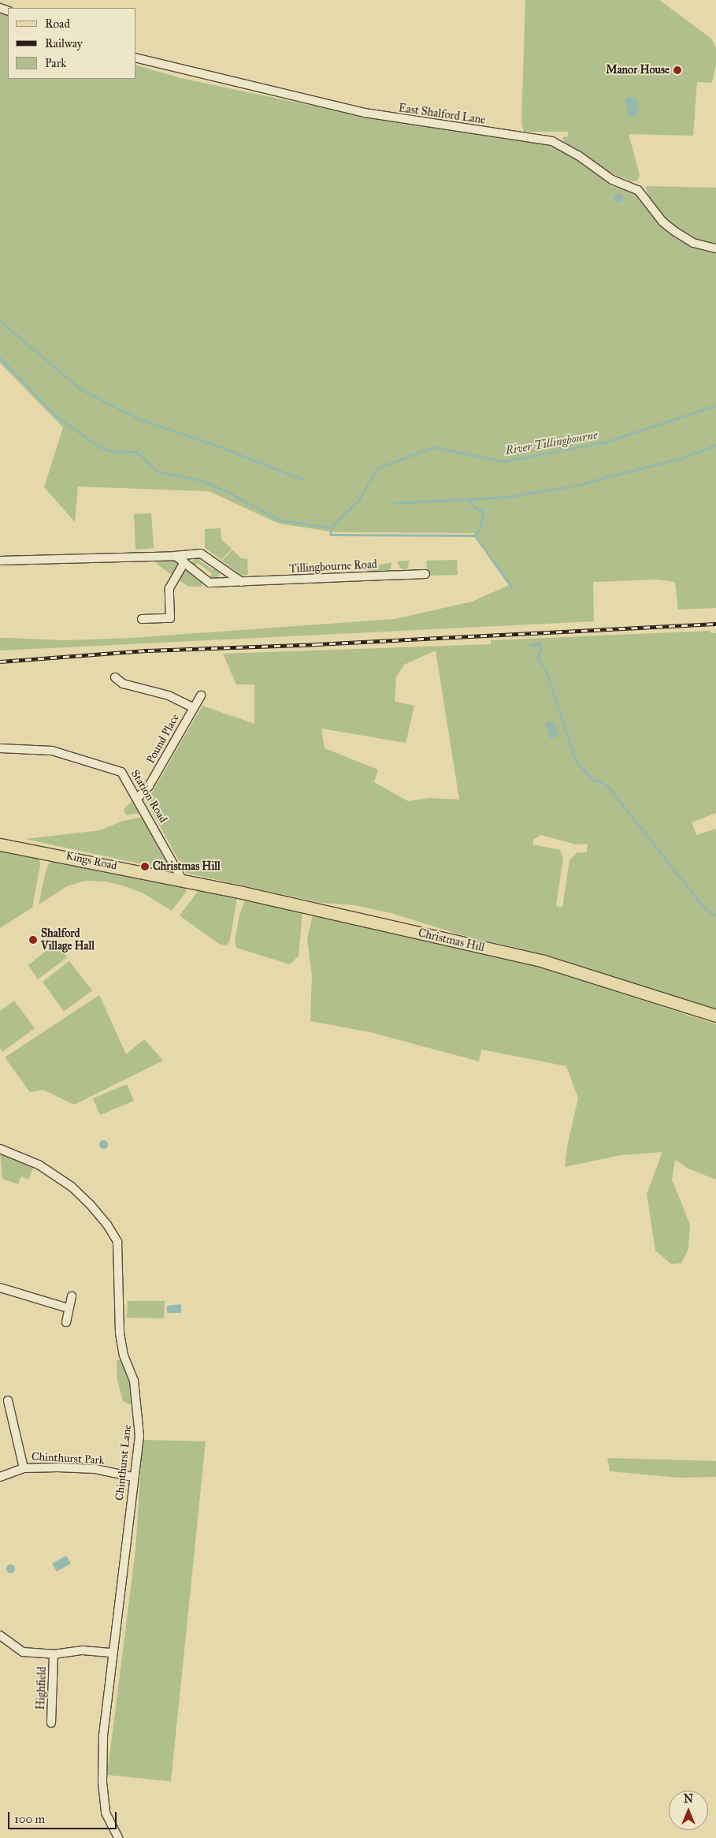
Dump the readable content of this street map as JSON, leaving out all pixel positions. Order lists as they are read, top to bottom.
{
  "streets": {
    "main road": ["Kings Road", "Christmas Hill"],
    "street": [
      "East Shalford Lane",
      "Tillingbourne Road",
      "Pound Place",
      "Station Road",
      "Chinthurst Park",
      "Chinthurst Lane",
      "Highfield"
    ]
  },
  "crossings": [
    ["Pound Place", "Station Road"],
    ["Station Road", "Kings Road"],
    ["Station Road", "Christmas Hill"],
    ["Kings Road", "Christmas Hill"],
    ["Chinthurst Park", "Chinthurst Lane"]
  ],
  "water": ["River Tillingbourne"],
  "places": ["Manor House", "Christmas Hill", "Shalford Village Hall"],
  "legend": ["Road", "Railway", "Park"],
  "scale_bar": "100 m",
  "north": "top"
}
